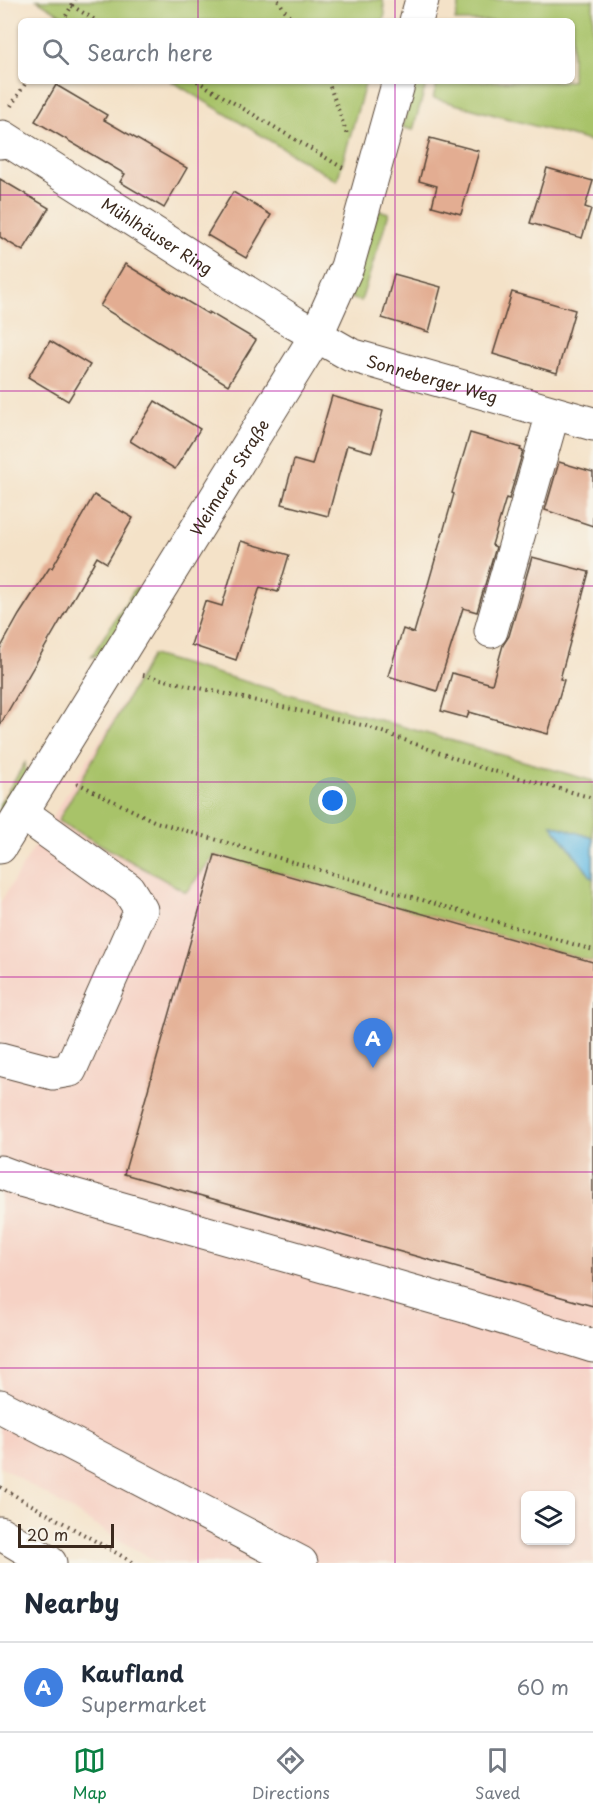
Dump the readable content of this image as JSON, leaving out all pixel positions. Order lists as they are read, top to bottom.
{
  "streets": {
    "street": ["Mühlhäuser Ring", "Sonneberger Weg", "Weimarer Straße"]
  },
  "crossings": [
    ["Mühlhäuser Ring", "Sonneberger Weg"],
    ["Mühlhäuser Ring", "Weimarer Straße"],
    ["Sonneberger Weg", "Weimarer Straße"]
  ],
  "scale_bar": "20 m",
  "page": {
    "search": "Search here",
    "pins": "A",
    "scale": "20 m",
    "heading": "Nearby",
    "list": [
      {
        "mark": "A",
        "name": "Kaufland",
        "note": "Supermarket",
        "value": "60 m"
      }
    ],
    "nav": ["Map", "Directions", "Saved"]
  }
}
